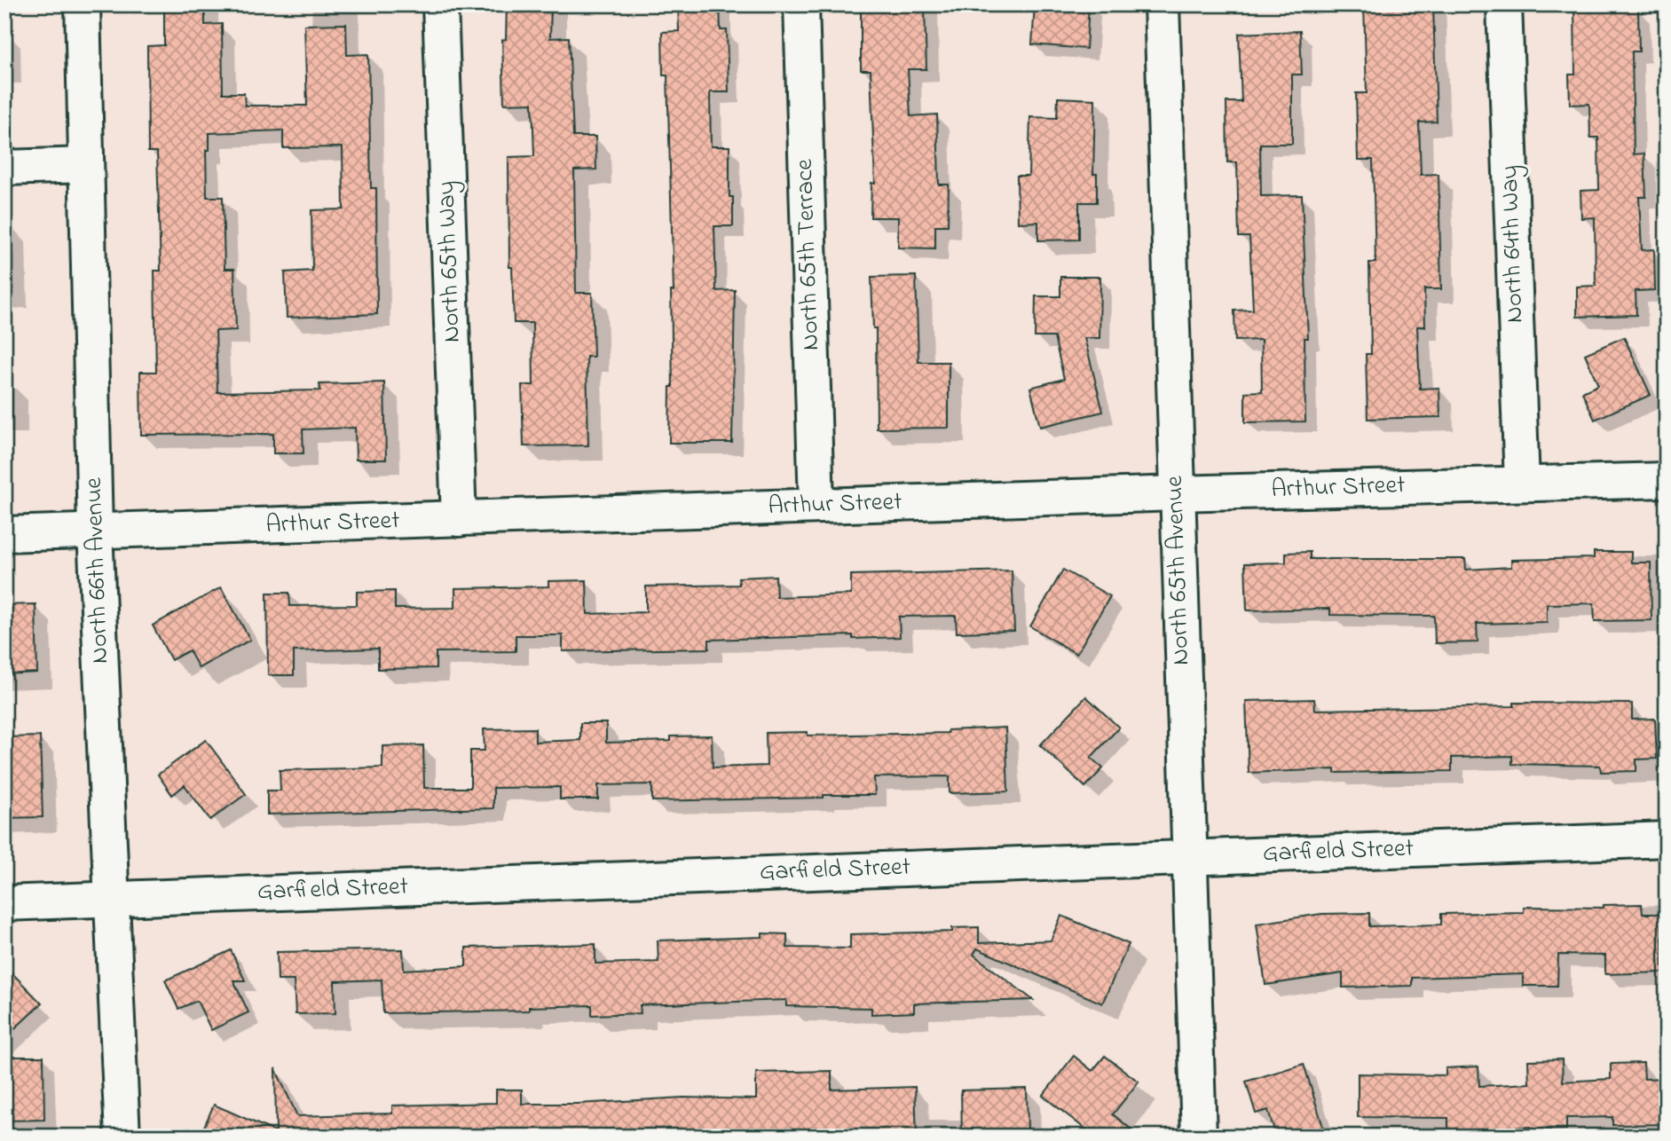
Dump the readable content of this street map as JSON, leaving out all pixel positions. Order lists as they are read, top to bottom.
{
  "streets": {
    "street": [
      "North 64th Way",
      "North 65th Terrace",
      "North 65th Way",
      "Arthur Street",
      "North 66th Avenue",
      "North 65th Avenue",
      "Garfield Street"
    ]
  },
  "crossings": [
    ["North 64th Way", "Arthur Street"],
    ["North 65th Terrace", "Arthur Street"],
    ["North 65th Way", "Arthur Street"],
    ["Arthur Street", "North 66th Avenue"],
    ["Arthur Street", "North 65th Avenue"],
    ["North 66th Avenue", "Garfield Street"],
    ["North 65th Avenue", "Garfield Street"]
  ]
}
